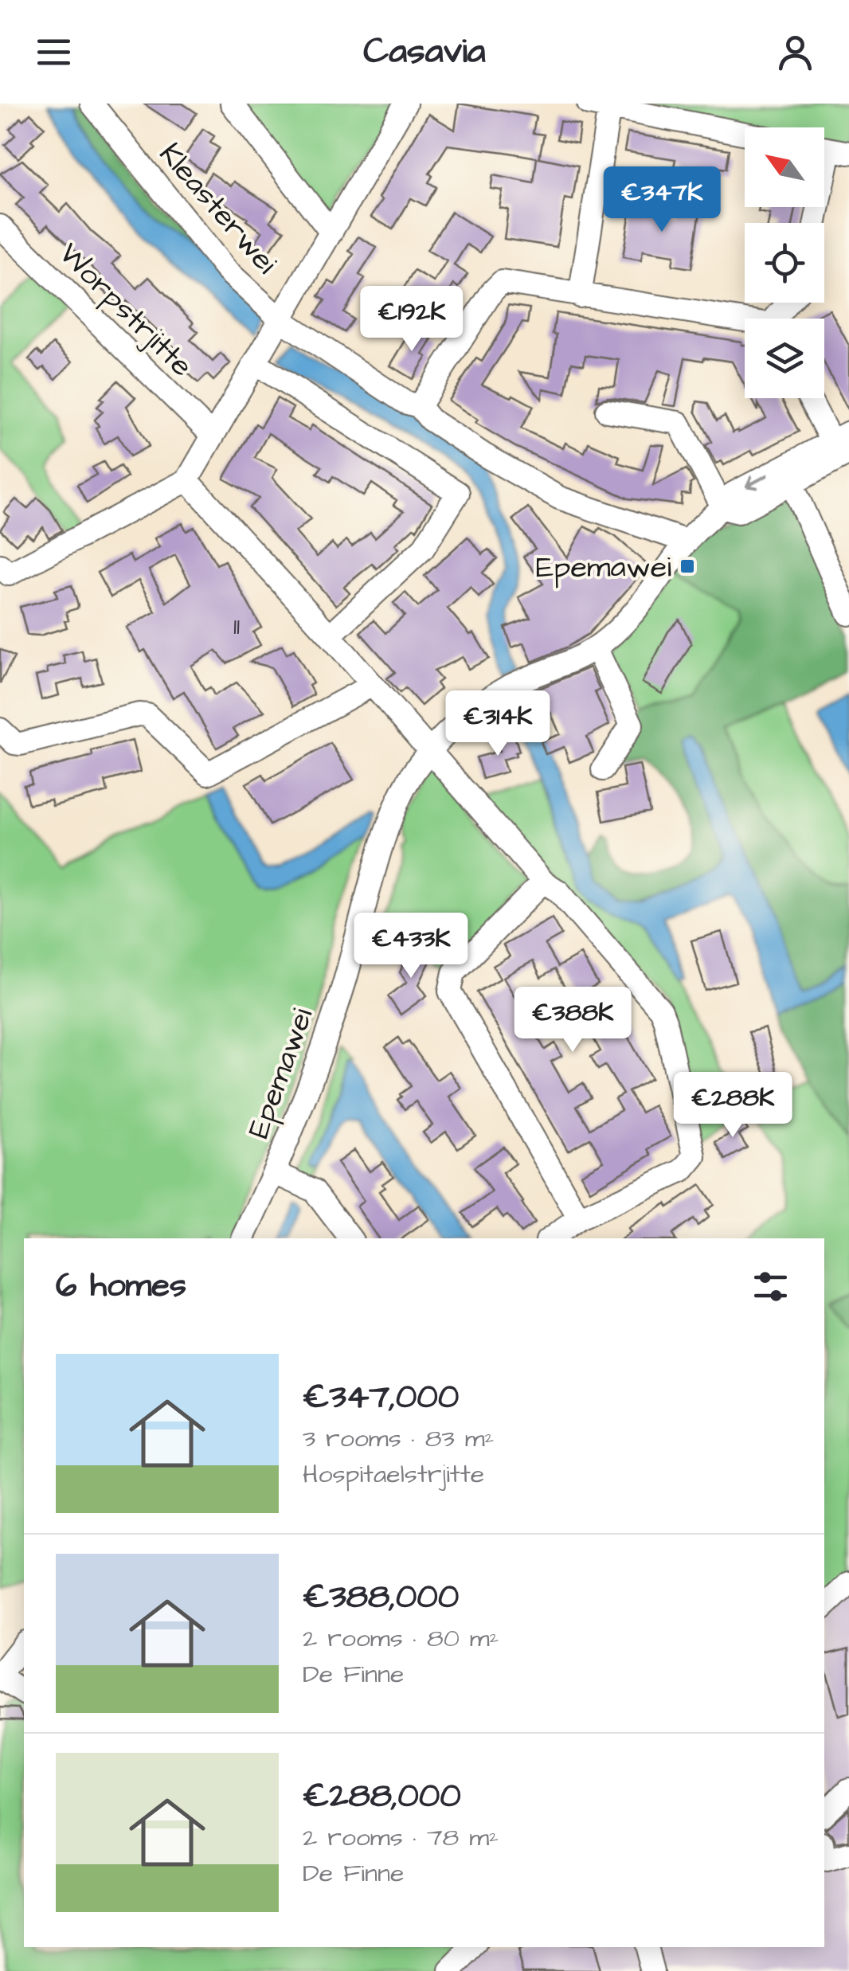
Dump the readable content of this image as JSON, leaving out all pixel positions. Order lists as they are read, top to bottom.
{
  "streets": {
    "street": ["Kleasterwei", "Worpstrjitte", "Epemawei"]
  },
  "crossings": [
    ["Kleasterwei", "Epemawei"]
  ],
  "places": {
    "transit": ["Epemawei"]
  },
  "house_numbers": ["11"],
  "north": "top left",
  "page": {
    "header": "Casavia",
    "price": [
      "€347K",
      "€192K",
      "€314K",
      "€433K",
      "€388K",
      "€288K"
    ],
    "heading": "6 homes",
    "list": [
      {
        "name": "€347,000",
        "note": "3 rooms · 83 m² · Hospitaelstrjitte"
      },
      {
        "name": "€388,000",
        "note": "2 rooms · 80 m² · De Finne"
      },
      {
        "name": "€288,000",
        "note": "2 rooms · 78 m² · De Finne"
      }
    ]
  }
}
